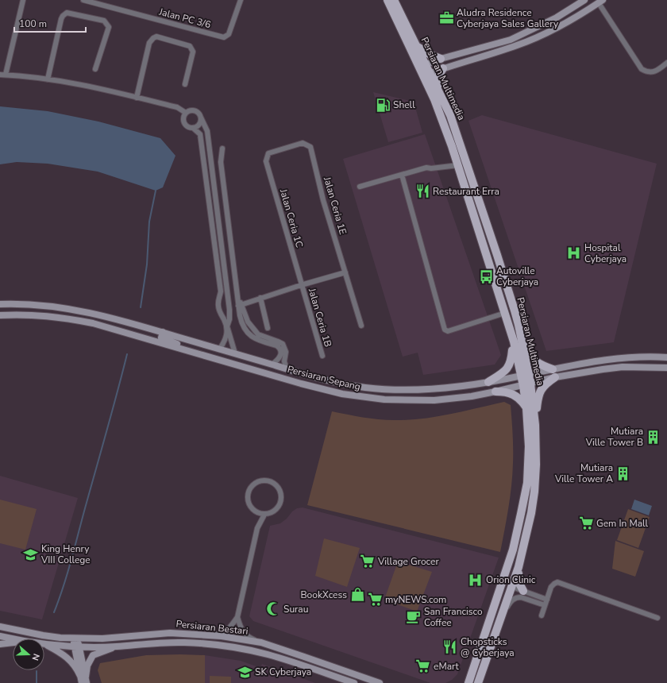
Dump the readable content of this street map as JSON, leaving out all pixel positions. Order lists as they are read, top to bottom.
{
  "streets": {
    "main road": ["Persiaran Multimedia"],
    "street": [
      "Jalan PC 3/6",
      "Jalan Ceria 1E",
      "Jalan Ceria 1C",
      "Jalan Ceria 1B",
      "Persiaran Sepang",
      "Persiaran Bestari"
    ]
  },
  "crossings": [
    ["Persiaran Multimedia", "Persiaran Sepang"],
    ["Jalan Ceria 1E", "Jalan Ceria 1C"],
    ["Jalan Ceria 1C", "Jalan Ceria 1B"]
  ],
  "places": {
    "office": ["Aludra Residence Cyberjaya Sales Gallery"],
    "fuel station": ["Shell"],
    "restaurant": ["Restaurant Erra", "Chopsticks @ Cyberjaya"],
    "hospital": ["Hospital Cyberjaya", "Orion Clinic"],
    "bus stop": ["Autoville Cyberjaya"],
    "building": ["Mutiara Ville Tower B", "Mutiara Ville Tower A"],
    "supermarket": [
      "Gem In Mall",
      "Village Grocer",
      "myNEWS.com",
      "eMart"
    ],
    "school or university": ["King Henry VIII College", "SK Cyberjaya"],
    "shop": ["BookXcess"],
    "mosque": ["Surau"],
    "cafe": ["San Francisco Coffee"]
  },
  "scale_bar": "100 m",
  "north": "right"
}
